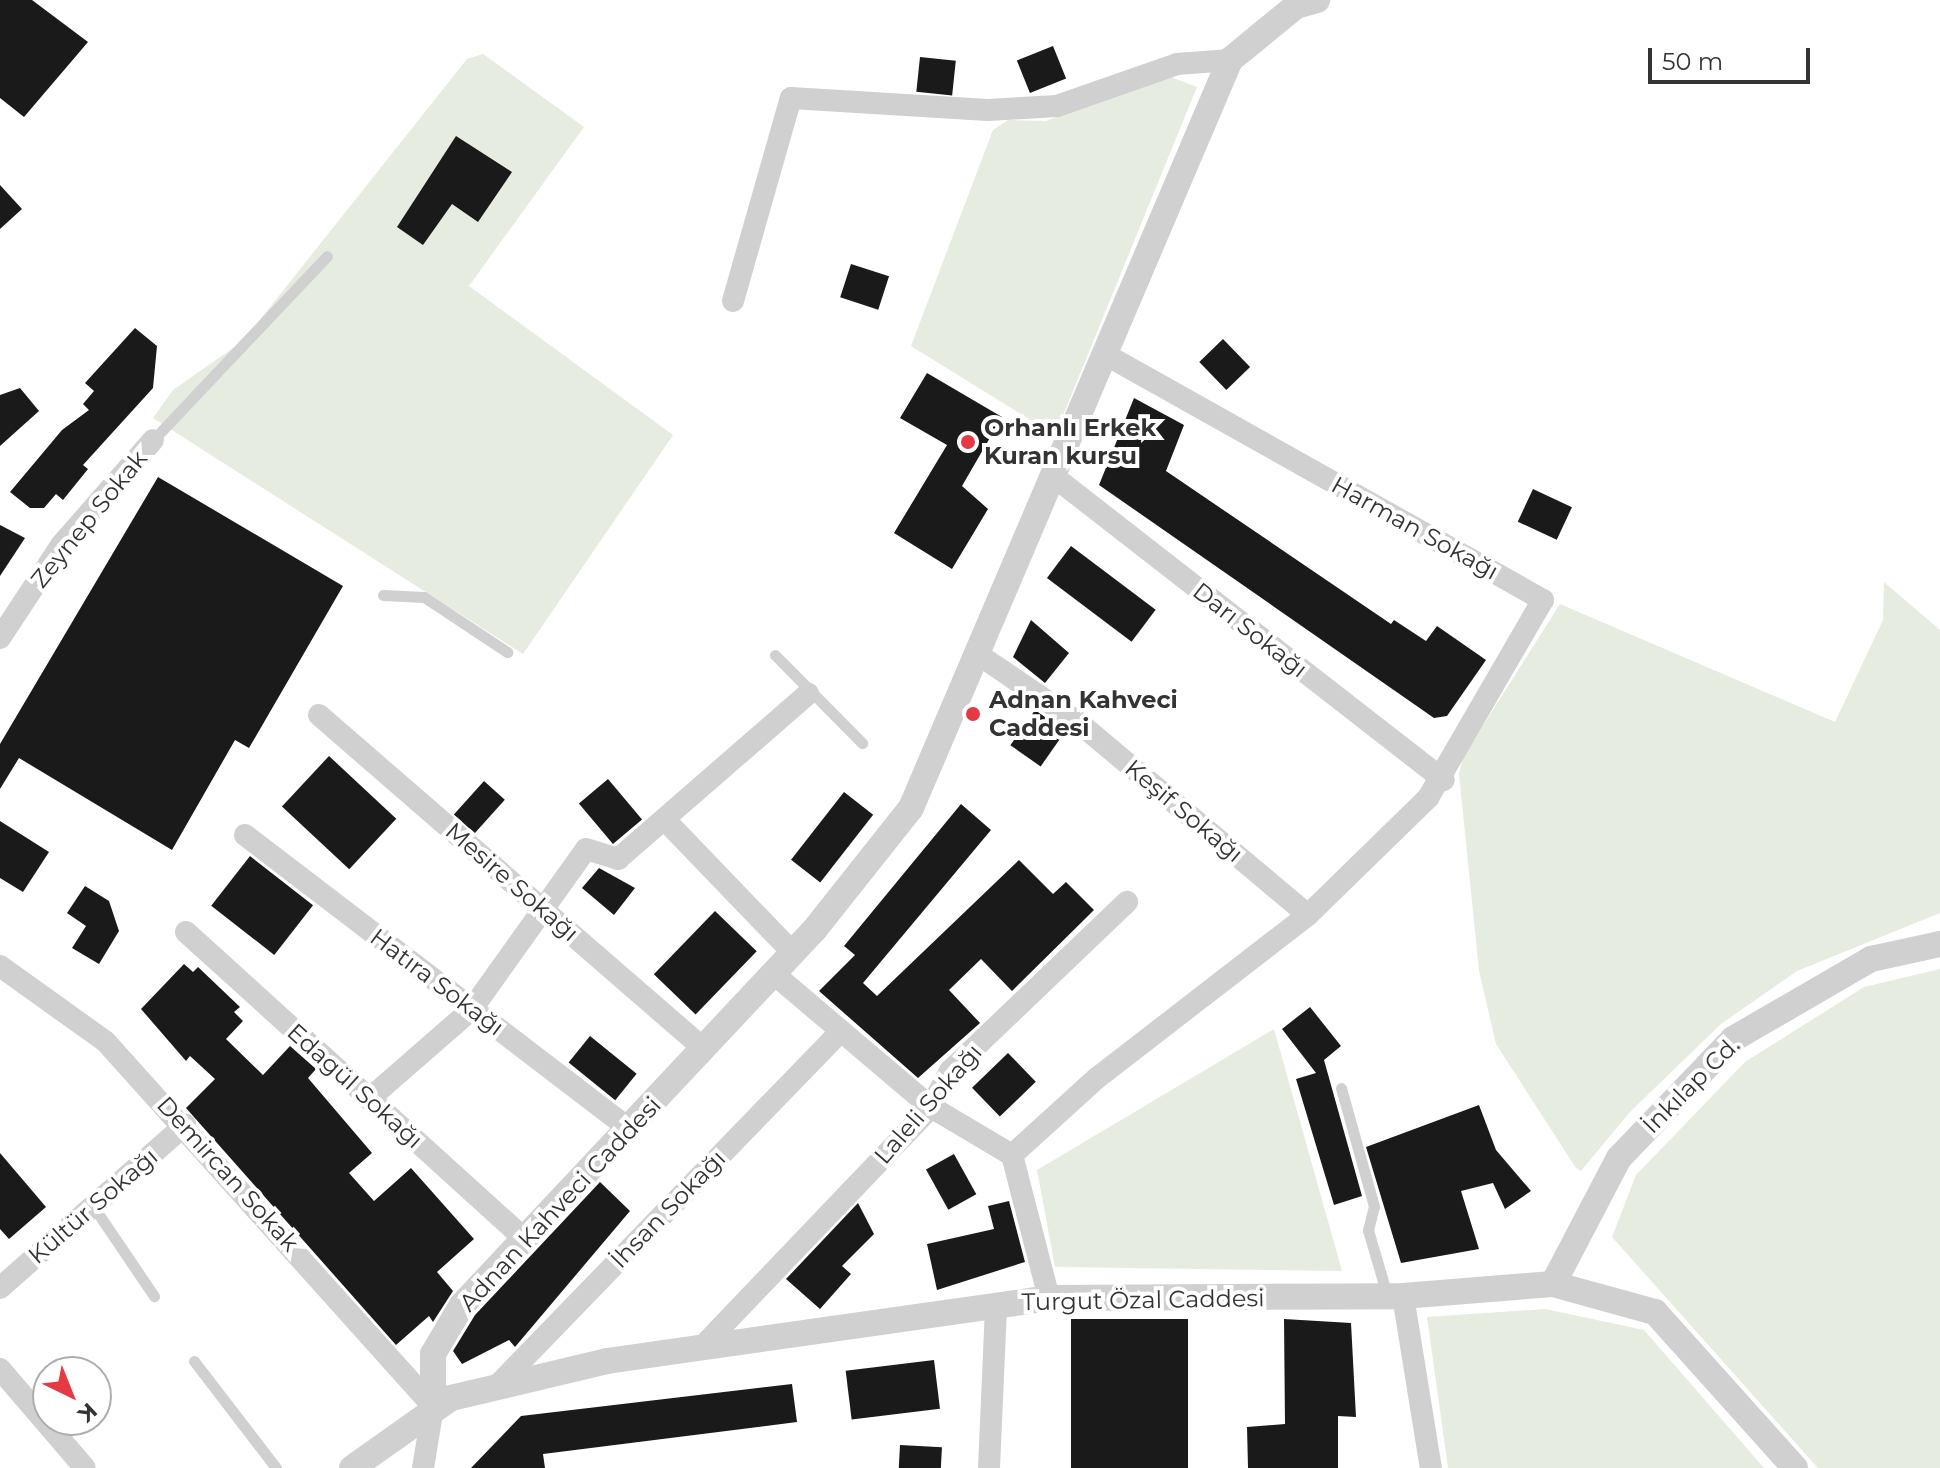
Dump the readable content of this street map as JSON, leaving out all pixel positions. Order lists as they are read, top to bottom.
{
  "streets": {
    "street": [
      "Zeynep Sokak",
      "Harman Sokağı",
      "Darı Sokağı",
      "Keşif Sokağı",
      "Mesire Sokağı",
      "Hatıra Sokağı",
      "İnkılap Cd.",
      "Edagül Sokağı",
      "Laleli Sokağı",
      "Demircan Sokak",
      "Adnan Kahveci Caddesi",
      "Kültür Sokağı",
      "İhsan Sokağı",
      "Turgut Özal Caddesi"
    ]
  },
  "crossings": [
    ["Harman Sokağı", "Darı Sokağı"],
    ["Harman Sokağı", "Adnan Kahveci Caddesi"],
    ["Darı Sokağı", "Adnan Kahveci Caddesi"],
    ["Keşif Sokağı", "Adnan Kahveci Caddesi"],
    ["Mesire Sokağı", "Adnan Kahveci Caddesi"],
    ["Hatıra Sokağı", "Adnan Kahveci Caddesi"],
    ["İnkılap Cd.", "Turgut Özal Caddesi"],
    ["Edagül Sokağı", "Adnan Kahveci Caddesi"],
    ["Laleli Sokağı", "Turgut Özal Caddesi"],
    ["Demircan Sokak", "Adnan Kahveci Caddesi"],
    ["Demircan Sokak", "Kültür Sokağı"],
    ["Demircan Sokak", "Turgut Özal Caddesi"],
    ["Adnan Kahveci Caddesi", "Turgut Özal Caddesi"],
    ["İhsan Sokağı", "Turgut Özal Caddesi"]
  ],
  "places": ["Orhanlı Erkek Kuran kursu", "Adnan Kahveci Caddesi"],
  "scale_bar": "50 m",
  "north": "bottom right"
}
